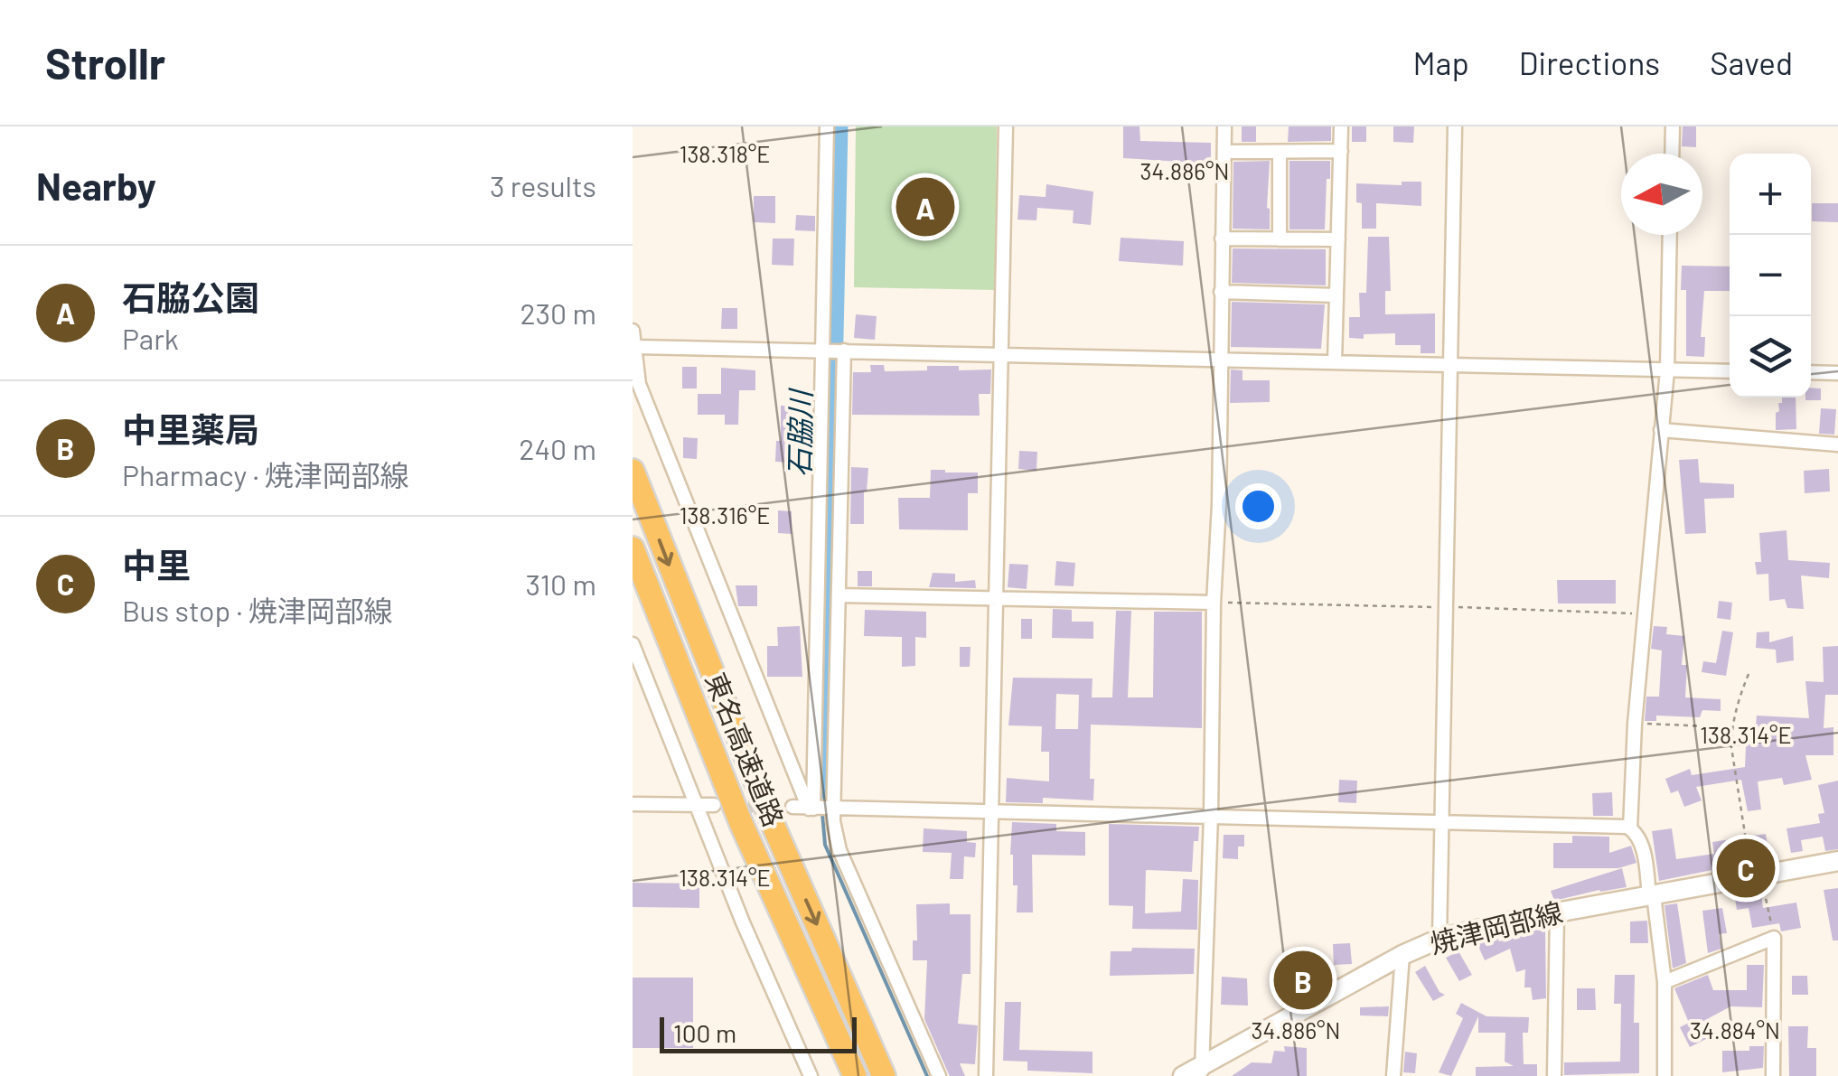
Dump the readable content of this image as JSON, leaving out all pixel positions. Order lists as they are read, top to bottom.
{
  "streets": {
    "highway": ["東名高速道路"],
    "main road": ["焼津岡部線"]
  },
  "water": ["石脇川"],
  "scale_bar": "100 m",
  "north": "left",
  "page": {
    "header": "Strollr",
    "nav": ["Map", "Directions", "Saved"],
    "heading": ["Nearby", "3 results"],
    "map_buttons": ["+", "−"],
    "pins": ["A", "C", "B"],
    "list": [
      {
        "mark": "A",
        "name": "石脇公園",
        "note": "Park",
        "value": "230 m"
      },
      {
        "mark": "B",
        "name": "中里薬局",
        "note": "Pharmacy · 焼津岡部線",
        "value": "240 m"
      },
      {
        "mark": "C",
        "name": "中里",
        "note": "Bus stop · 焼津岡部線",
        "value": "310 m"
      }
    ],
    "scale": "100 m"
  },
  "coordinates": [
    "138.318°E",
    "34.886°N",
    "138.316°E",
    "138.314°E",
    "34.884°N"
  ]
}
